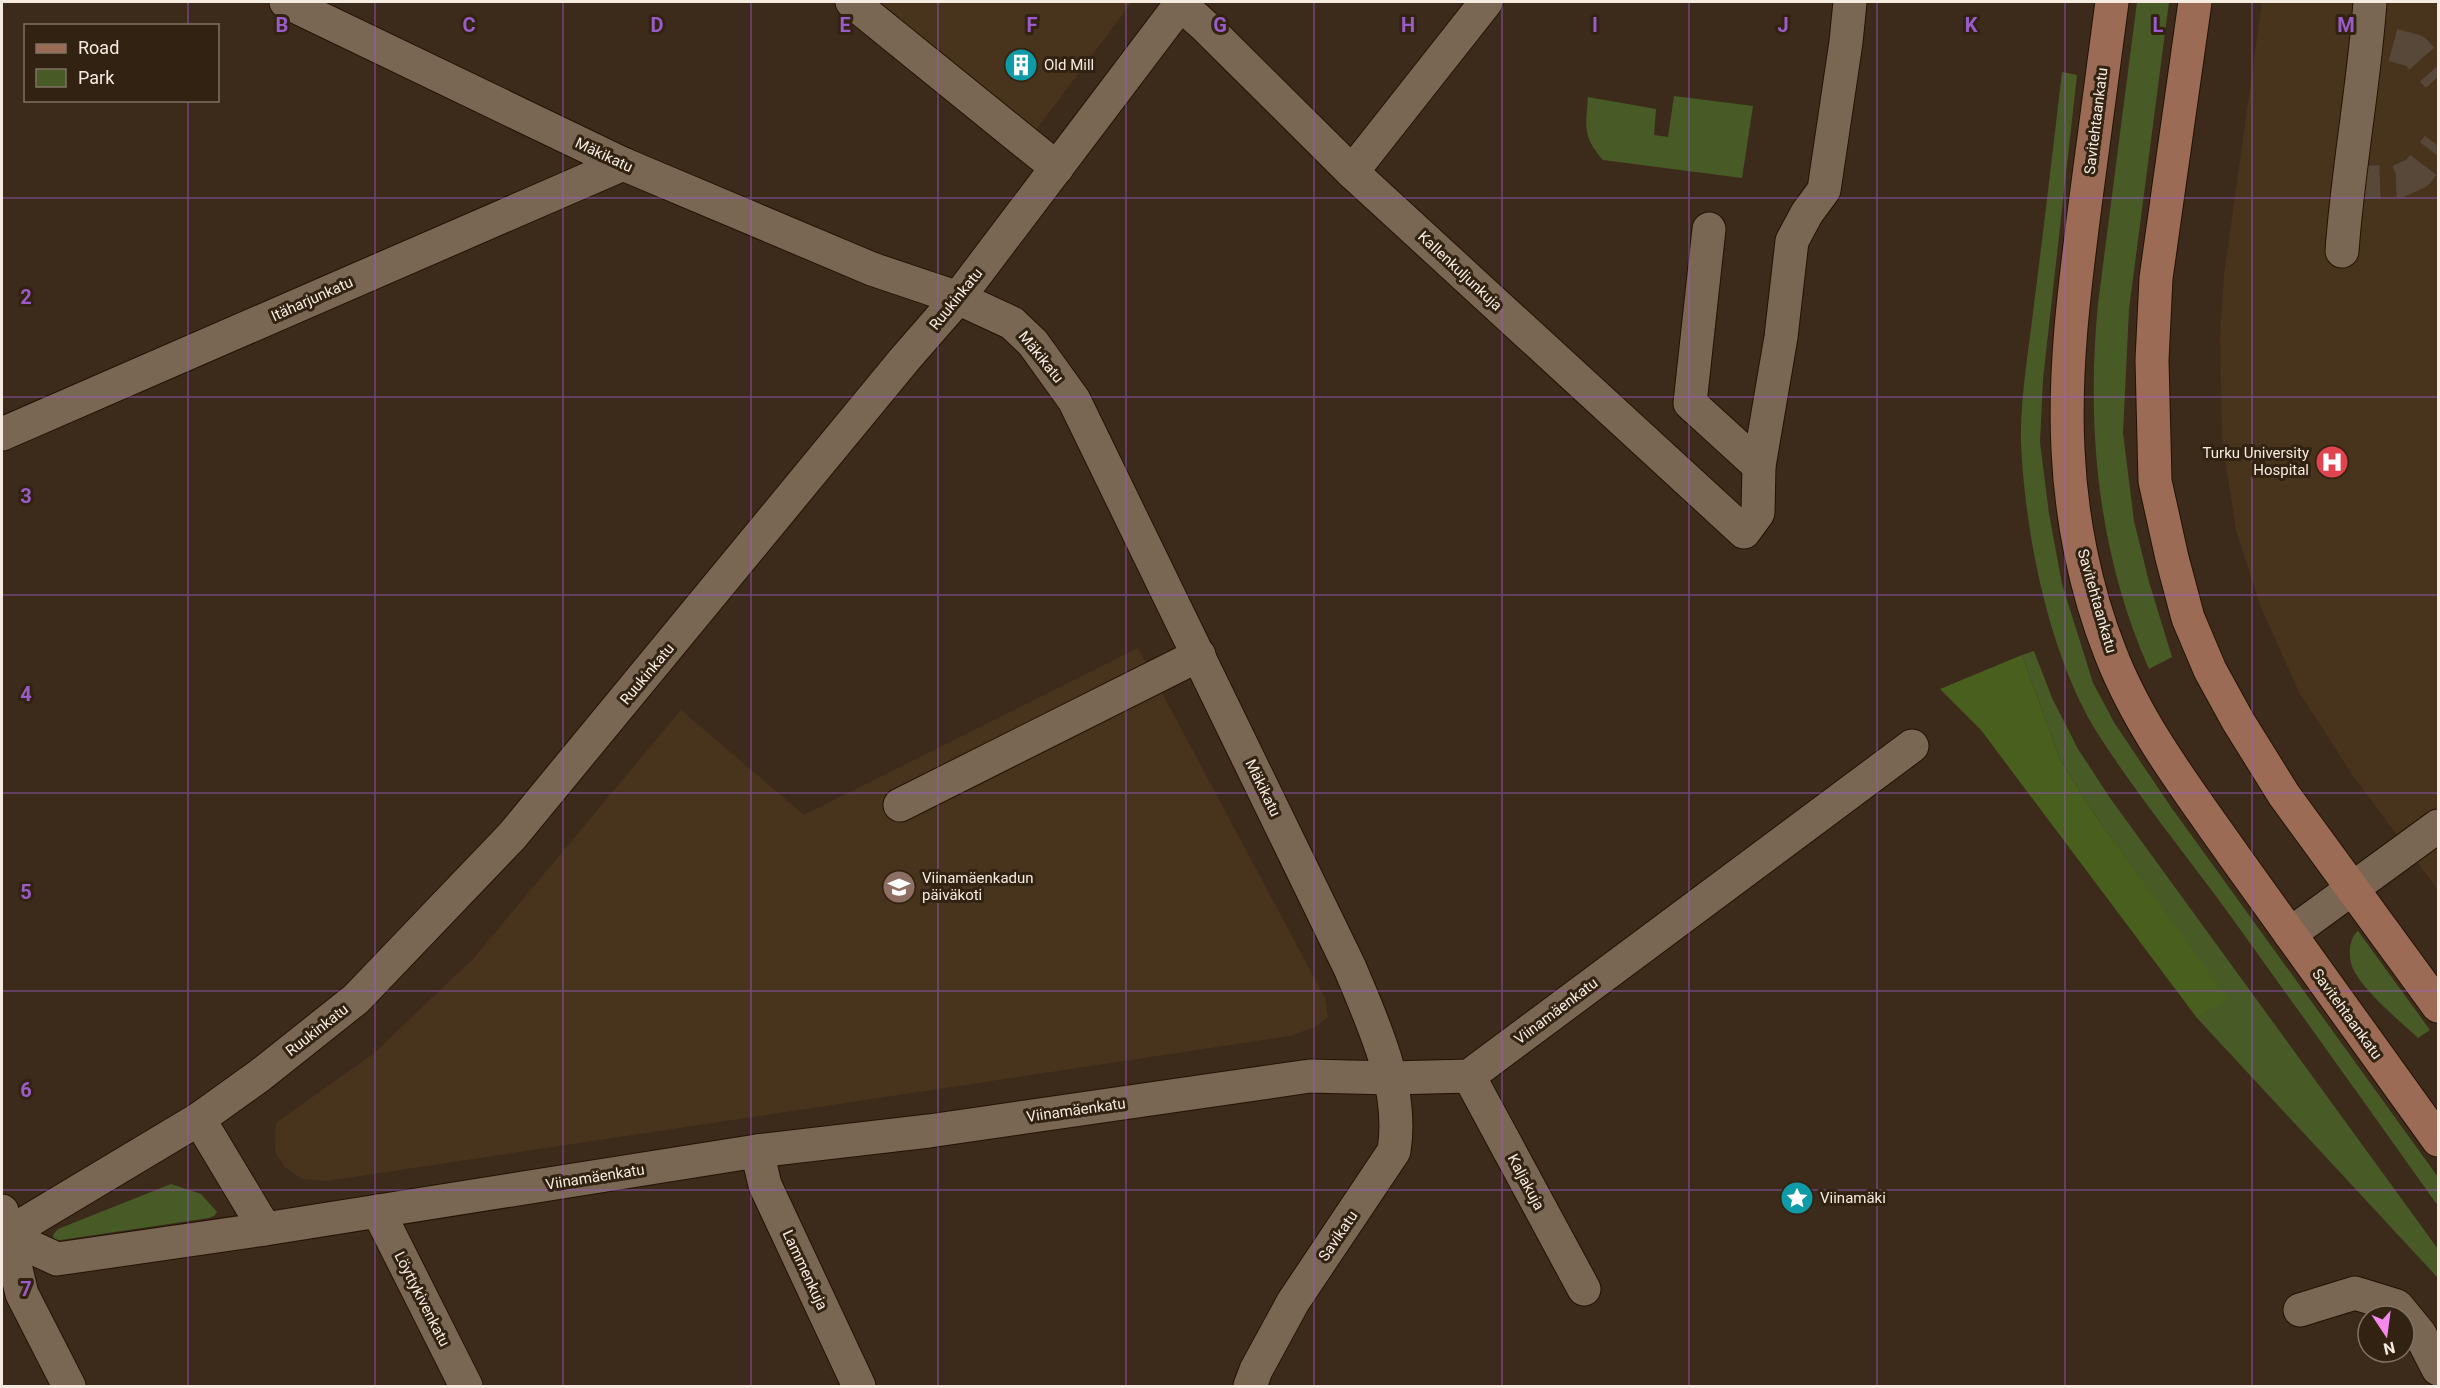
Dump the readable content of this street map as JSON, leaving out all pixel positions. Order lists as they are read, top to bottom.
{
  "streets": {
    "main road": ["Savitehtaankatu"],
    "street": [
      "Mäkikatu",
      "Kallenkuljunkuja",
      "Itäharjunkatu",
      "Ruukinkatu",
      "Viinamäenkatu",
      "Kaljakuja",
      "Savikatu",
      "Lammenkuja",
      "Löyttykivenkatu"
    ]
  },
  "crossings": [
    ["Mäkikatu", "Itäharjunkatu"],
    ["Mäkikatu", "Ruukinkatu"],
    ["Mäkikatu", "Viinamäenkatu"],
    ["Mäkikatu", "Savikatu"],
    ["Kallenkuljunkuja", "Ruukinkatu"],
    ["Viinamäenkatu", "Kaljakuja"],
    ["Viinamäenkatu", "Savikatu"],
    ["Viinamäenkatu", "Lammenkuja"],
    ["Viinamäenkatu", "Löyttykivenkatu"]
  ],
  "places": {
    "building": ["Old Mill"],
    "hospital": ["Turku University Hospital"],
    "school or university": ["Viinamäenkadun päiväkoti"],
    "place": ["Viinamäki"]
  },
  "legend": ["Road", "Park"],
  "north": "bottom",
  "grid": {
    "columns": [
      "B",
      "C",
      "D",
      "E",
      "F",
      "G",
      "H",
      "I",
      "J",
      "K",
      "L",
      "M"
    ],
    "rows": [
      "2",
      "3",
      "4",
      "5",
      "6",
      "7"
    ]
  }
}
